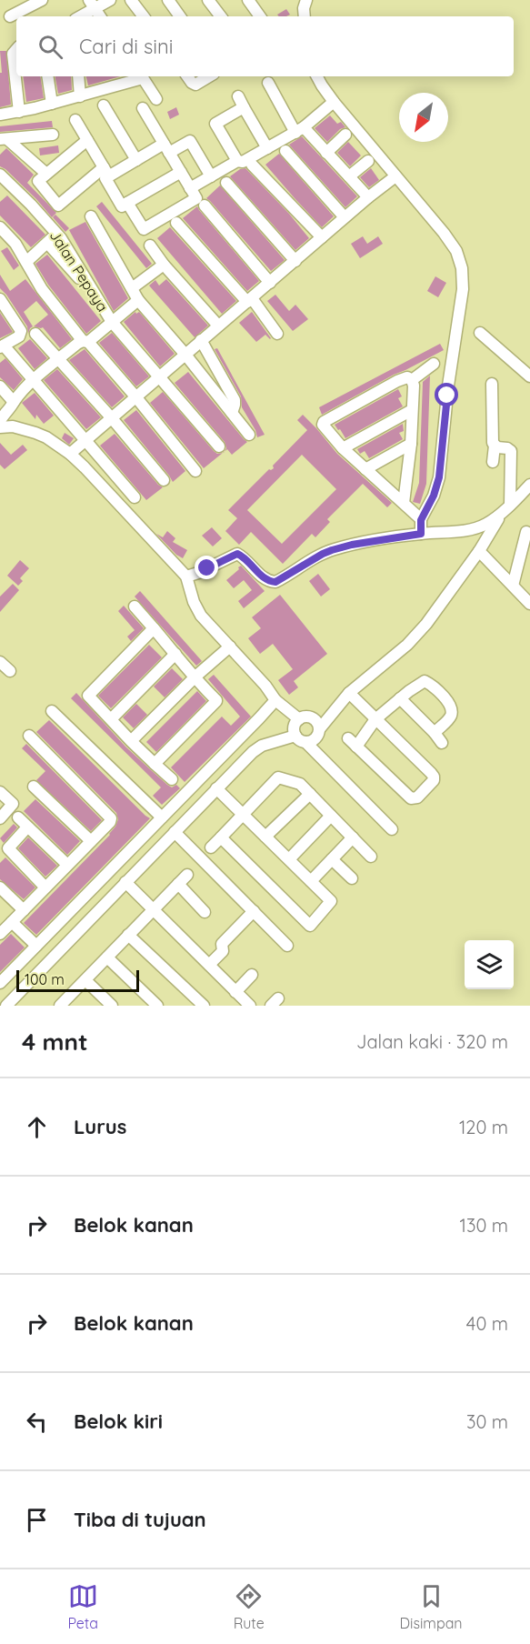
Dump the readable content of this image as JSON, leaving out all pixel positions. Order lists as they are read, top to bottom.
{
  "streets": {
    "street": ["Jalan Pepaya"]
  },
  "scale_bar": "100 m",
  "north": "bottom left",
  "page": {
    "search": "Cari di sini",
    "scale": "100 m",
    "heading": ["4 mnt", "Jalan kaki · 320 m"],
    "list": [
      ["Lurus", "120 m"],
      ["Belok kanan", "130 m"],
      ["Belok kanan", "40 m"],
      ["Belok kiri", "30 m"],
      "Tiba di tujuan"
    ],
    "nav": ["Peta", "Rute", "Disimpan"]
  }
}
